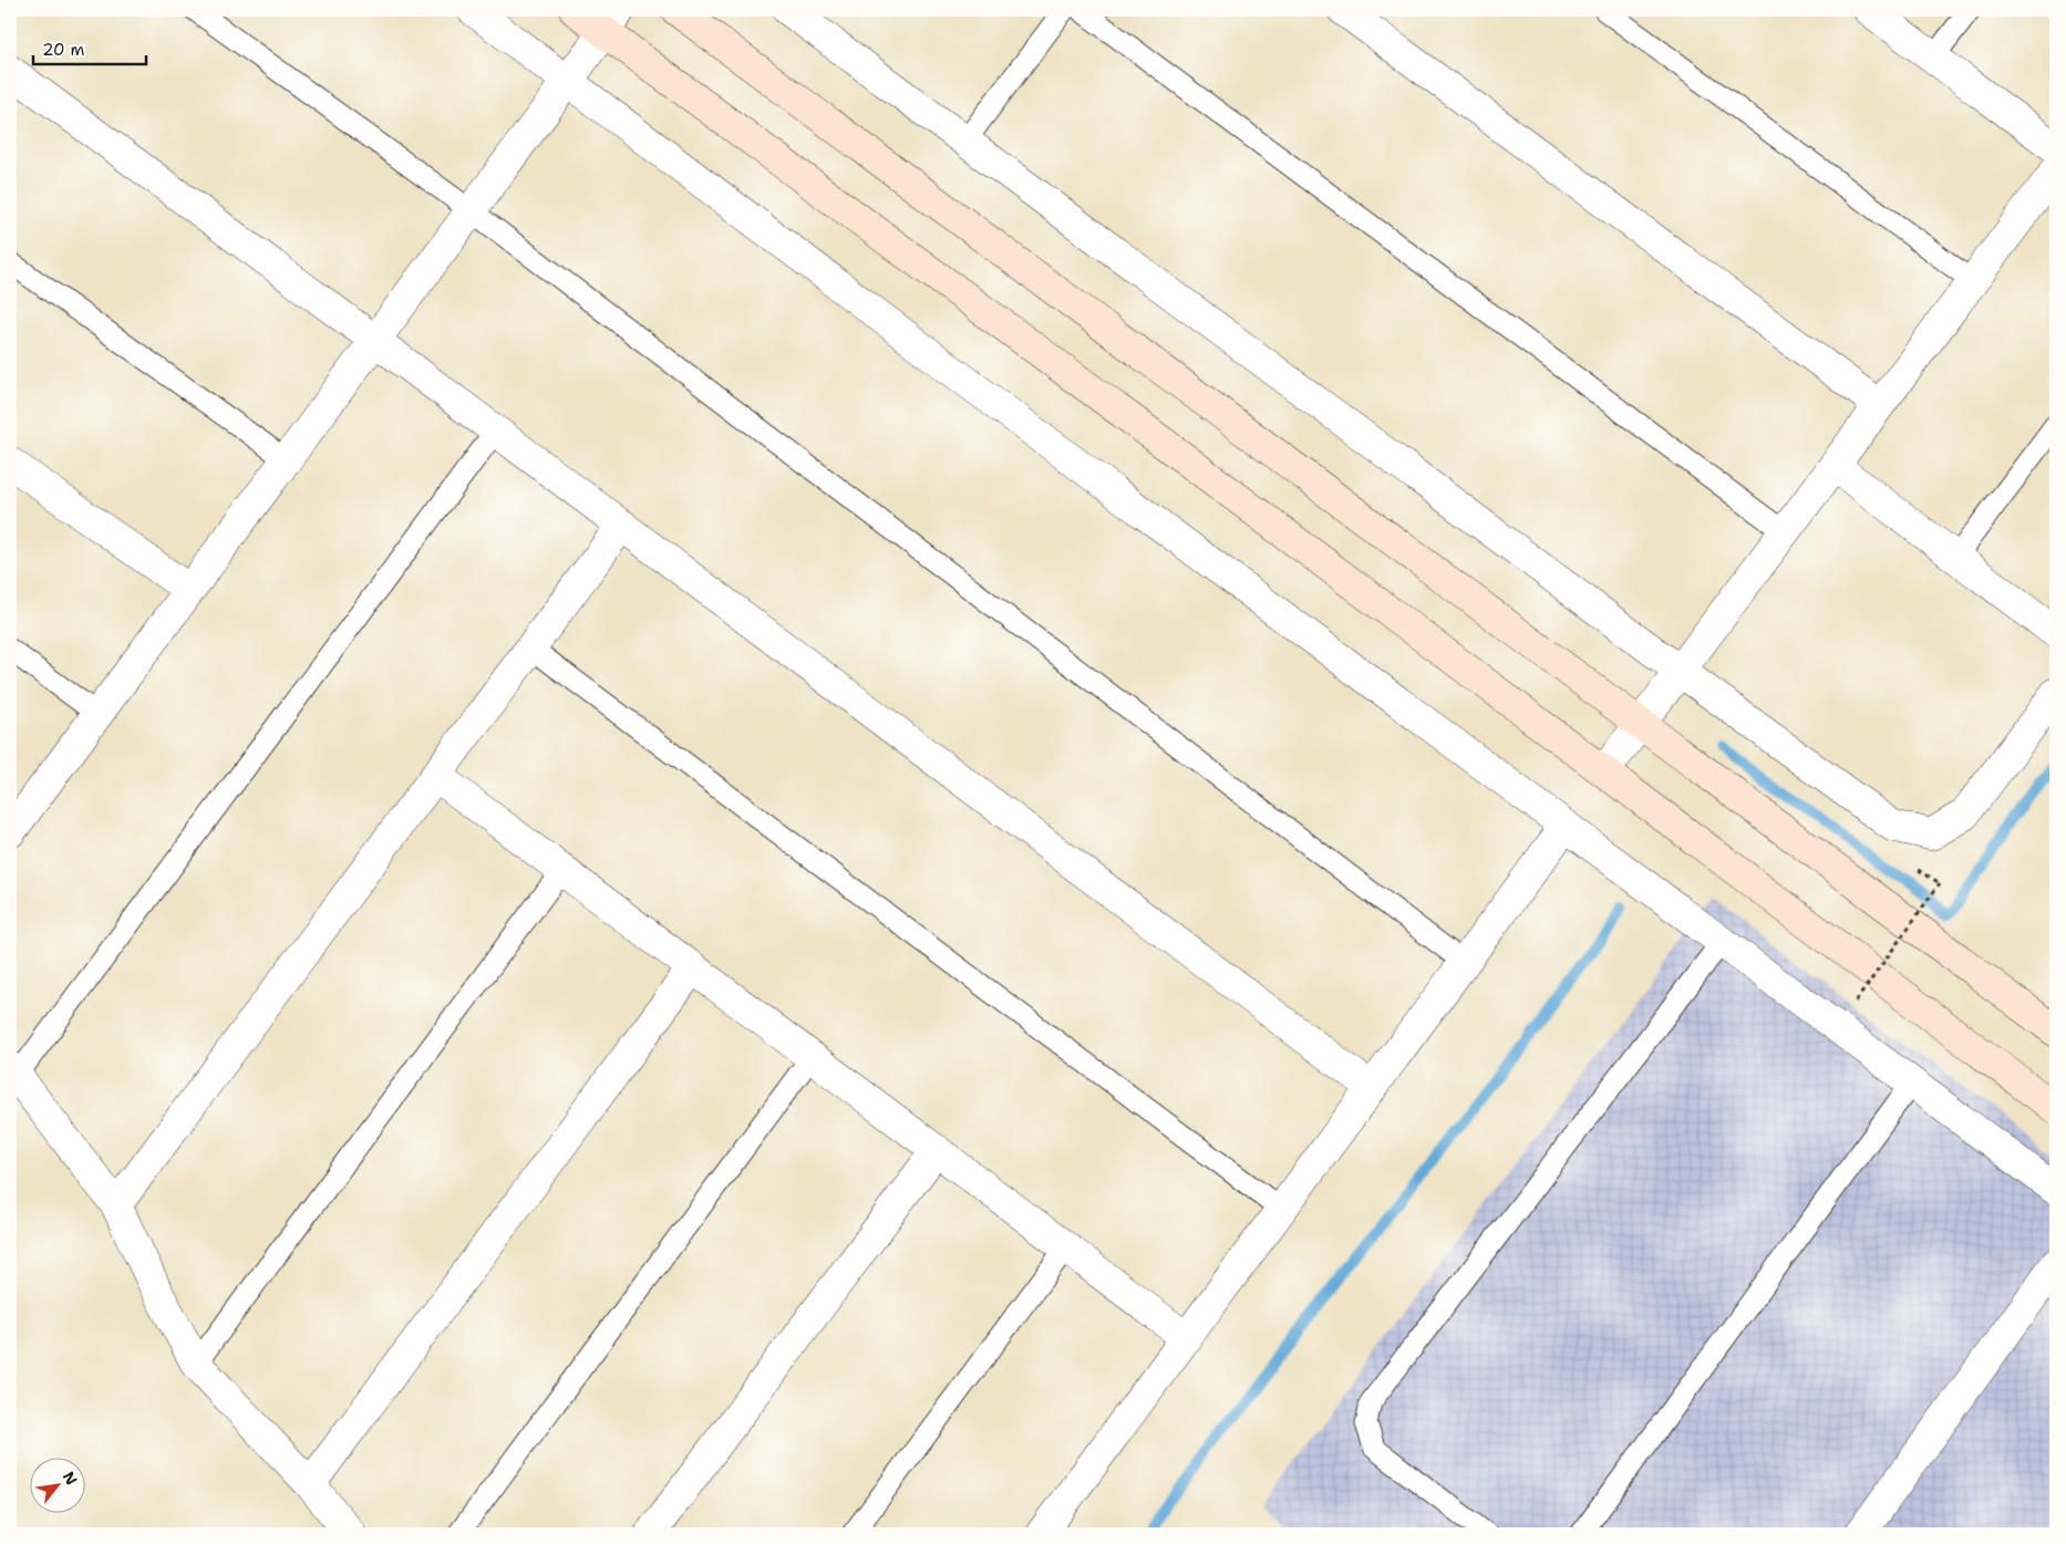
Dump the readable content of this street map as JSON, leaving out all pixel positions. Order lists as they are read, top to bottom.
{
  "scale_bar": "20 m",
  "north": "top right"
}
